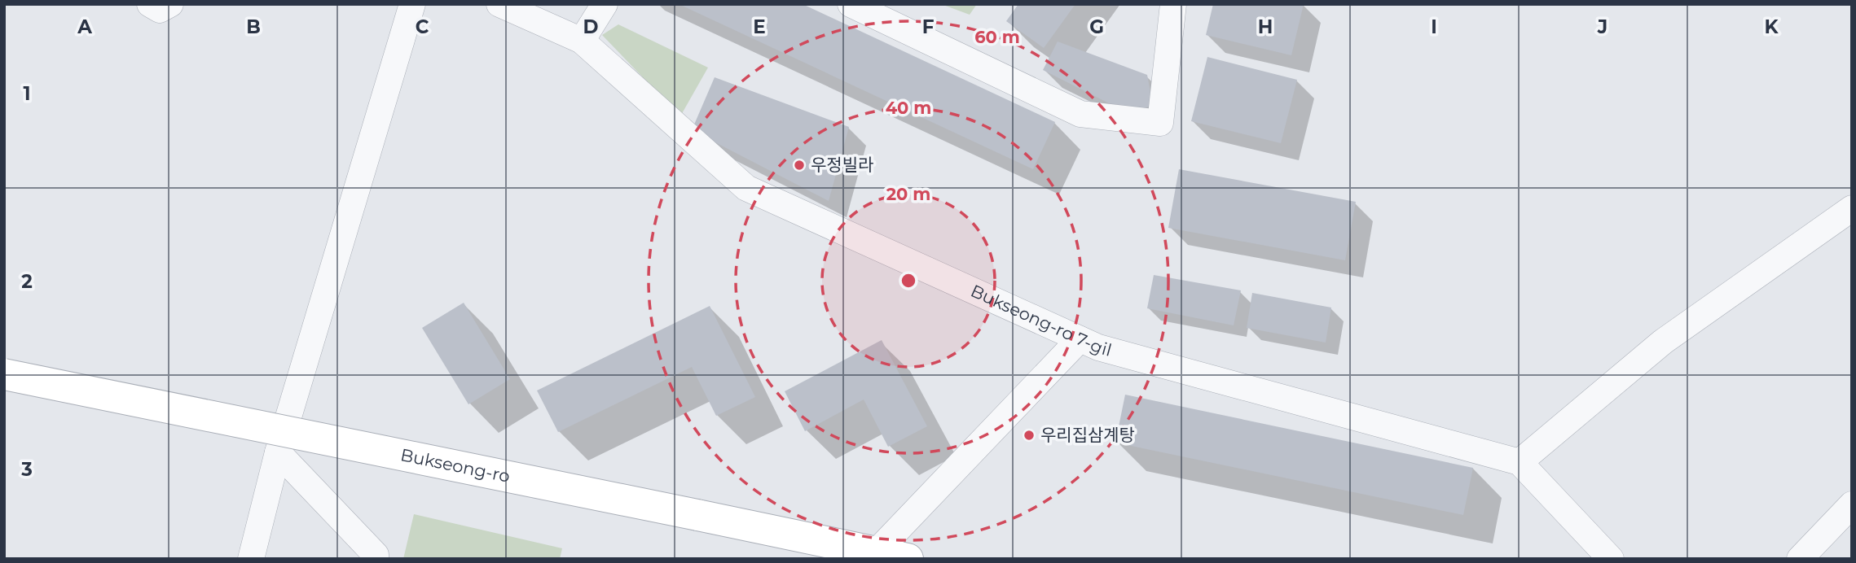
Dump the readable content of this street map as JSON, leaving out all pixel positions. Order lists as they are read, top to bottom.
{
  "streets": {
    "main road": ["Bukseong-ro"],
    "street": ["Bukseong-ro 7-gil"]
  },
  "places": ["우정빌라", "우리집삼계탕"],
  "grid": {
    "columns": [
      "A",
      "B",
      "C",
      "D",
      "E",
      "F",
      "G",
      "H",
      "I",
      "J",
      "K"
    ],
    "rows": ["1", "2", "3"]
  },
  "rings": ["60 m", "40 m", "20 m"]
}
